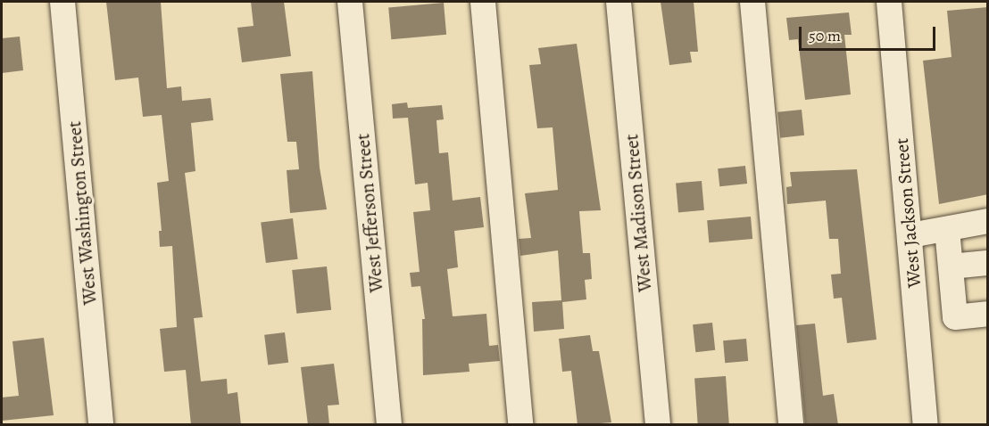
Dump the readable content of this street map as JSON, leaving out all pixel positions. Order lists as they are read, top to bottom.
{
  "streets": {
    "street": [
      "West Washington Street",
      "West Jefferson Street",
      "West Madison Street",
      "West Jackson Street"
    ]
  },
  "scale_bar": "50 m"
}
